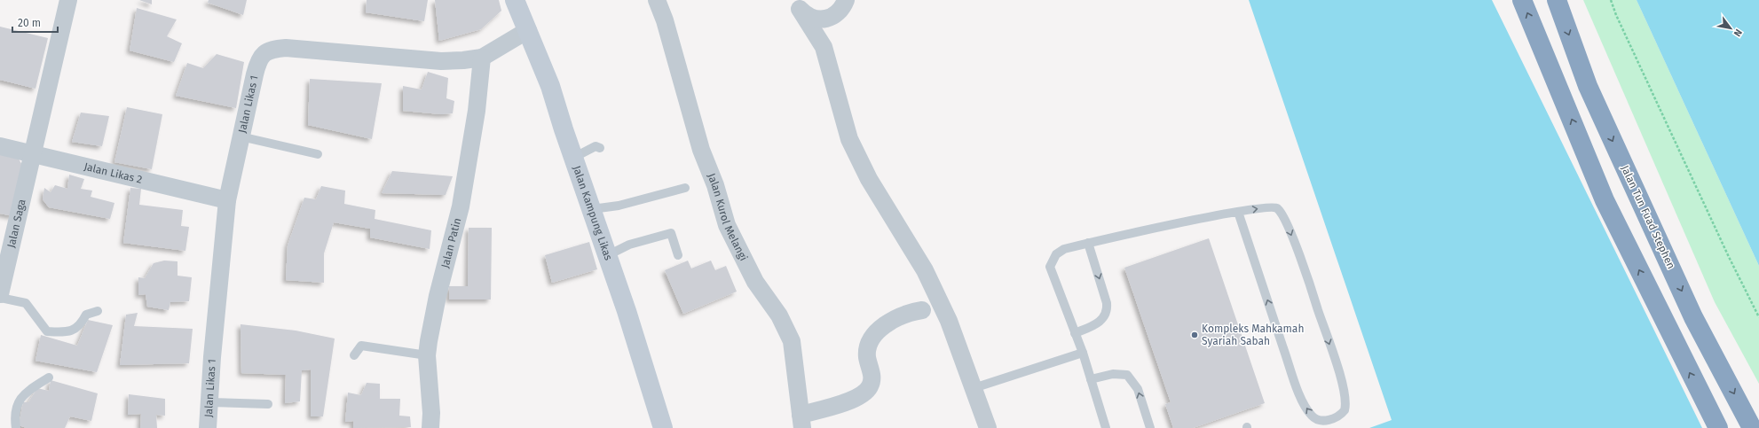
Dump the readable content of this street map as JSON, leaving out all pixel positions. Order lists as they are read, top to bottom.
{
  "streets": {
    "highway": ["Jalan Tun Fuad Stephen"],
    "main road": ["Jalan Kampung Likas"],
    "street": [
      "Jalan Likas 1",
      "Jalan Likas 2",
      "Jalan Kurol Melangi",
      "Jalan Saga",
      "Jalan Patin"
    ]
  },
  "crossings": [
    ["Jalan Likas 1", "Jalan Likas 2"],
    ["Jalan Likas 1", "Jalan Kampung Likas"],
    ["Jalan Likas 1", "Jalan Patin"],
    ["Jalan Likas 2", "Jalan Saga"]
  ],
  "places": ["Kompleks Mahkamah Syariah Sabah"],
  "scale_bar": "20 m",
  "north": "bottom right"
}
